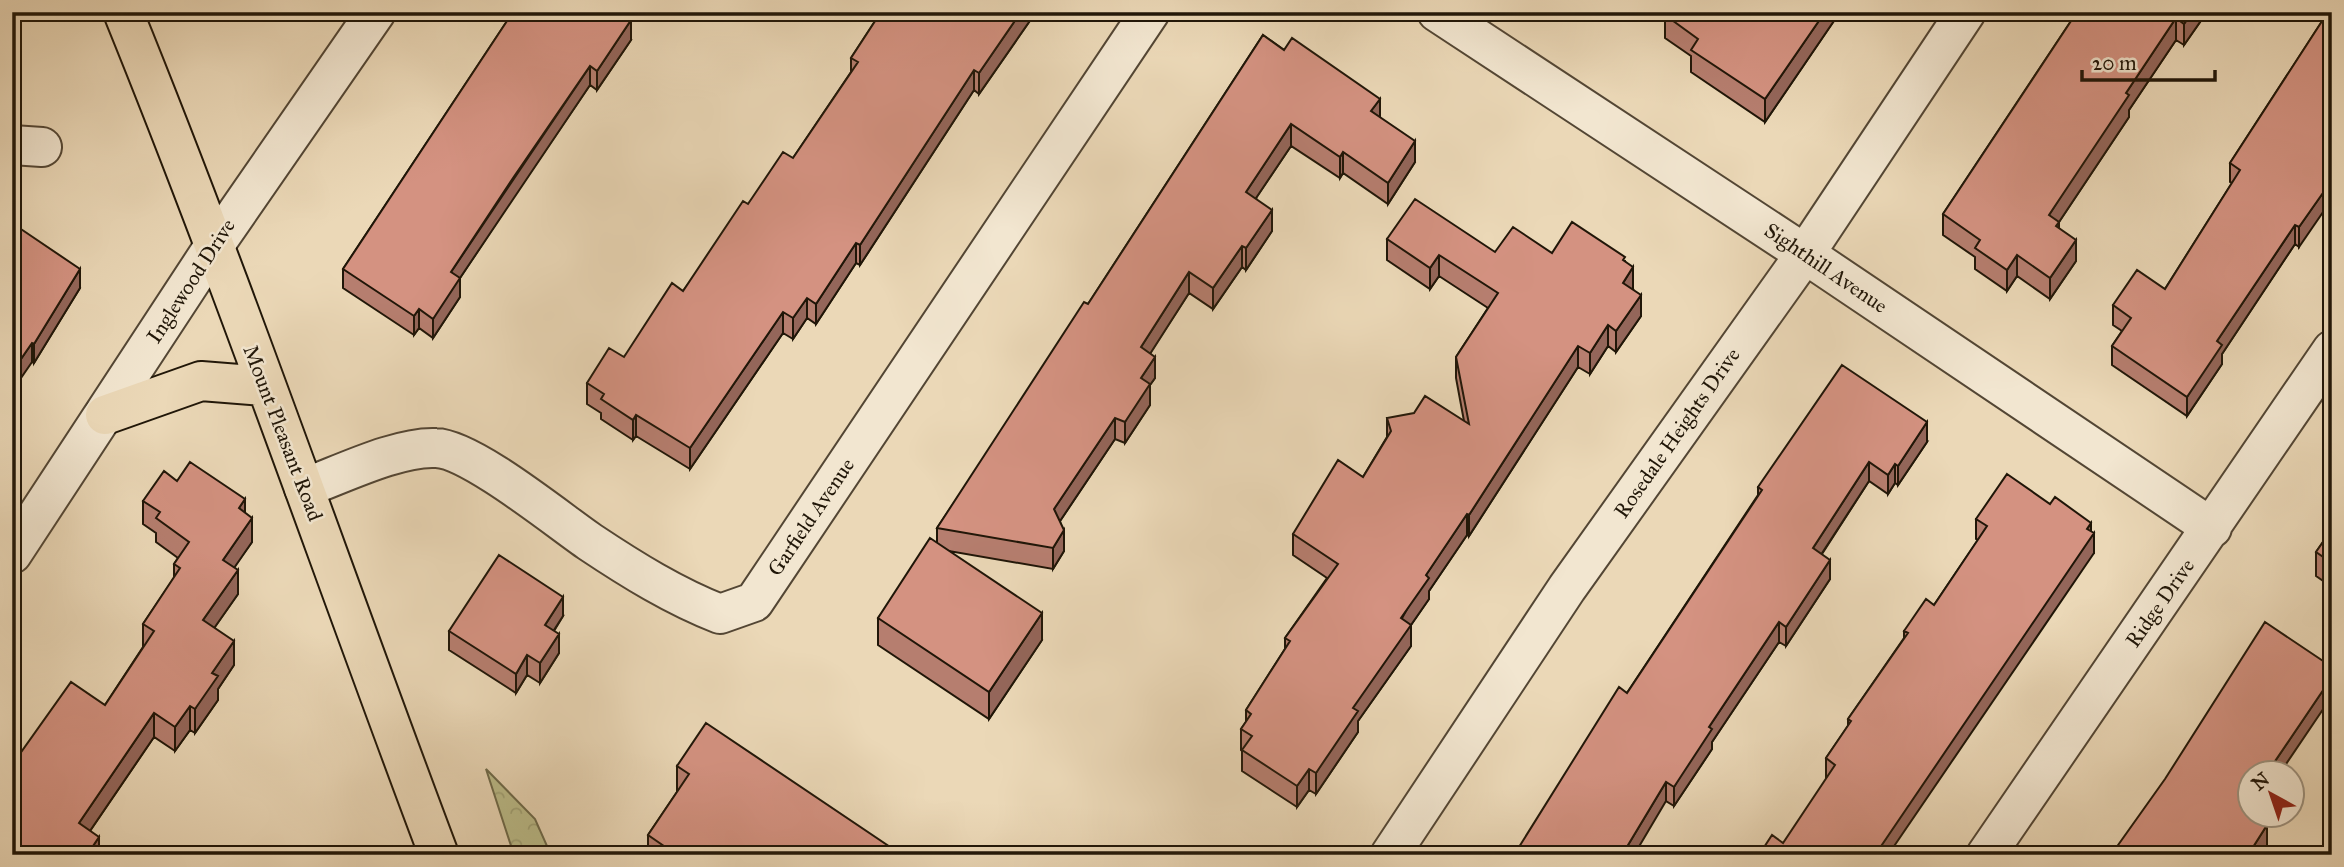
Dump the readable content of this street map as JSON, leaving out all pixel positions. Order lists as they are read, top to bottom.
{
  "streets": {
    "main road": ["Mount Pleasant Road"],
    "street": [
      "Sighthill Avenue",
      "Inglewood Drive",
      "Rosedale Heights Drive",
      "Garfield Avenue",
      "Ridge Drive"
    ]
  },
  "crossings": [
    ["Sighthill Avenue", "Rosedale Heights Drive"],
    ["Sighthill Avenue", "Ridge Drive"],
    ["Inglewood Drive", "Mount Pleasant Road"],
    ["Mount Pleasant Road", "Garfield Avenue"]
  ],
  "scale_bar": "20 m",
  "north": "top left"
}
